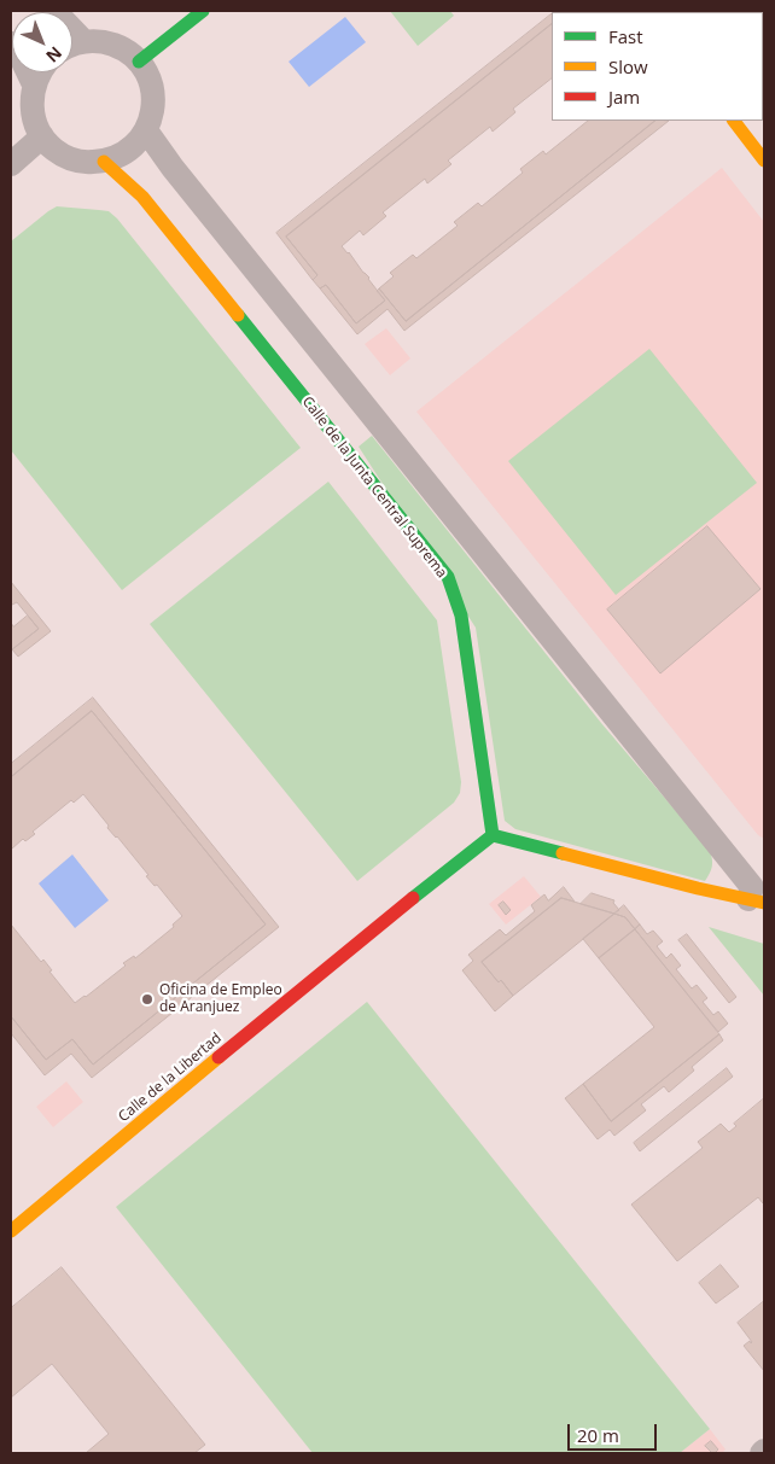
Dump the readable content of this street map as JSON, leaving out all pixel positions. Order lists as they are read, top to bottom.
{
  "streets": {
    "street": ["Calle de la Junta Central Suprema", "Calle de la Libertad"]
  },
  "crossings": [
    ["Calle de la Junta Central Suprema", "Calle de la Libertad"]
  ],
  "places": ["Oficina de Empleo de Aranjuez"],
  "legend": ["Fast", "Slow", "Jam"],
  "scale_bar": "20 m",
  "north": "bottom right"
}
